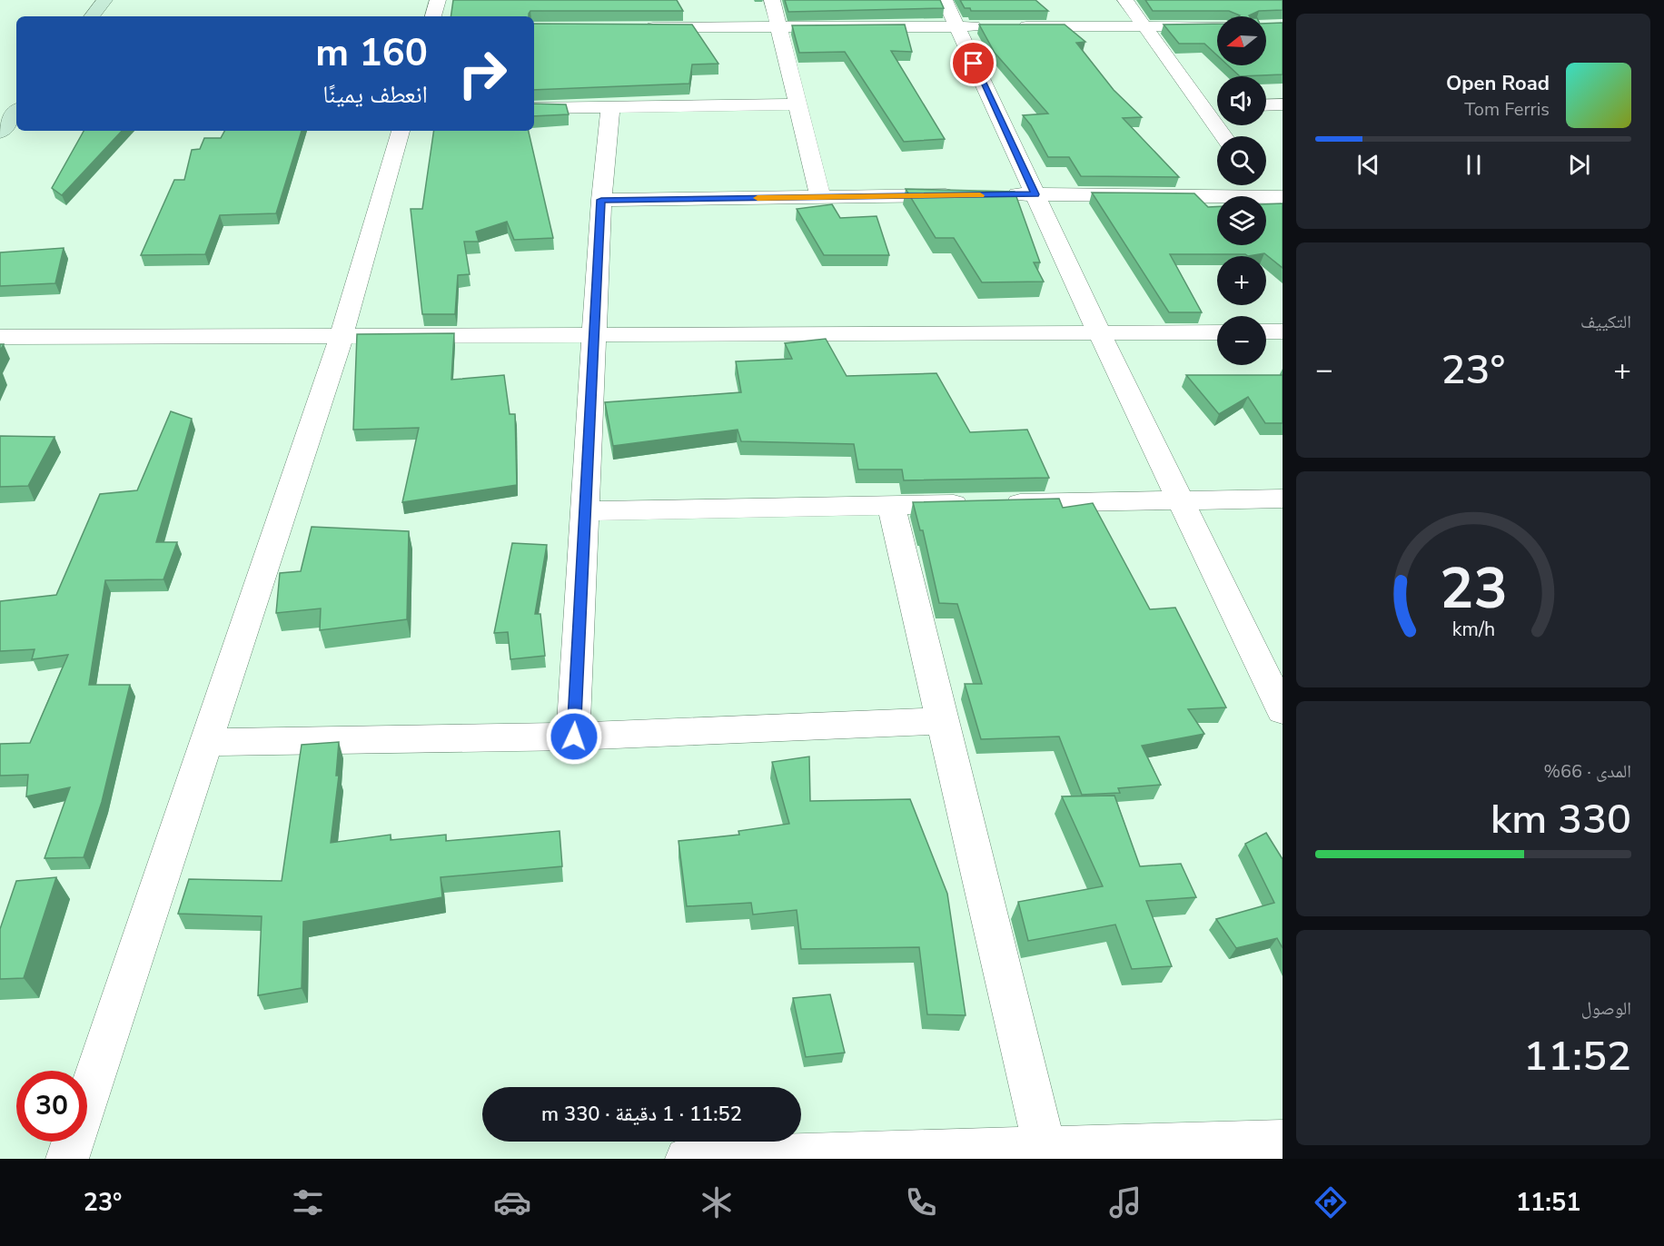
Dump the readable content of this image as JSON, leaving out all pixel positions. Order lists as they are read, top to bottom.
{
  "north": "left",
  "page": {
    "map_buttons": ["+", "−"],
    "turn": ["160 m", "انعطف يمينًا"],
    "song": ["Open Road", "Tom Ferris"],
    "tile": [
      "التكييف",
      ["المدى · 66%", "330 km"],
      ["الوصول", "11:52"]
    ],
    "heat": ["−", "23°", "+"],
    "limit": "30",
    "trip": "11:52 · 1 دقيقة · 330 m",
    "tabs": ["11:51", "23°"],
    "gauge": ["23", "km/h"]
  }
}
